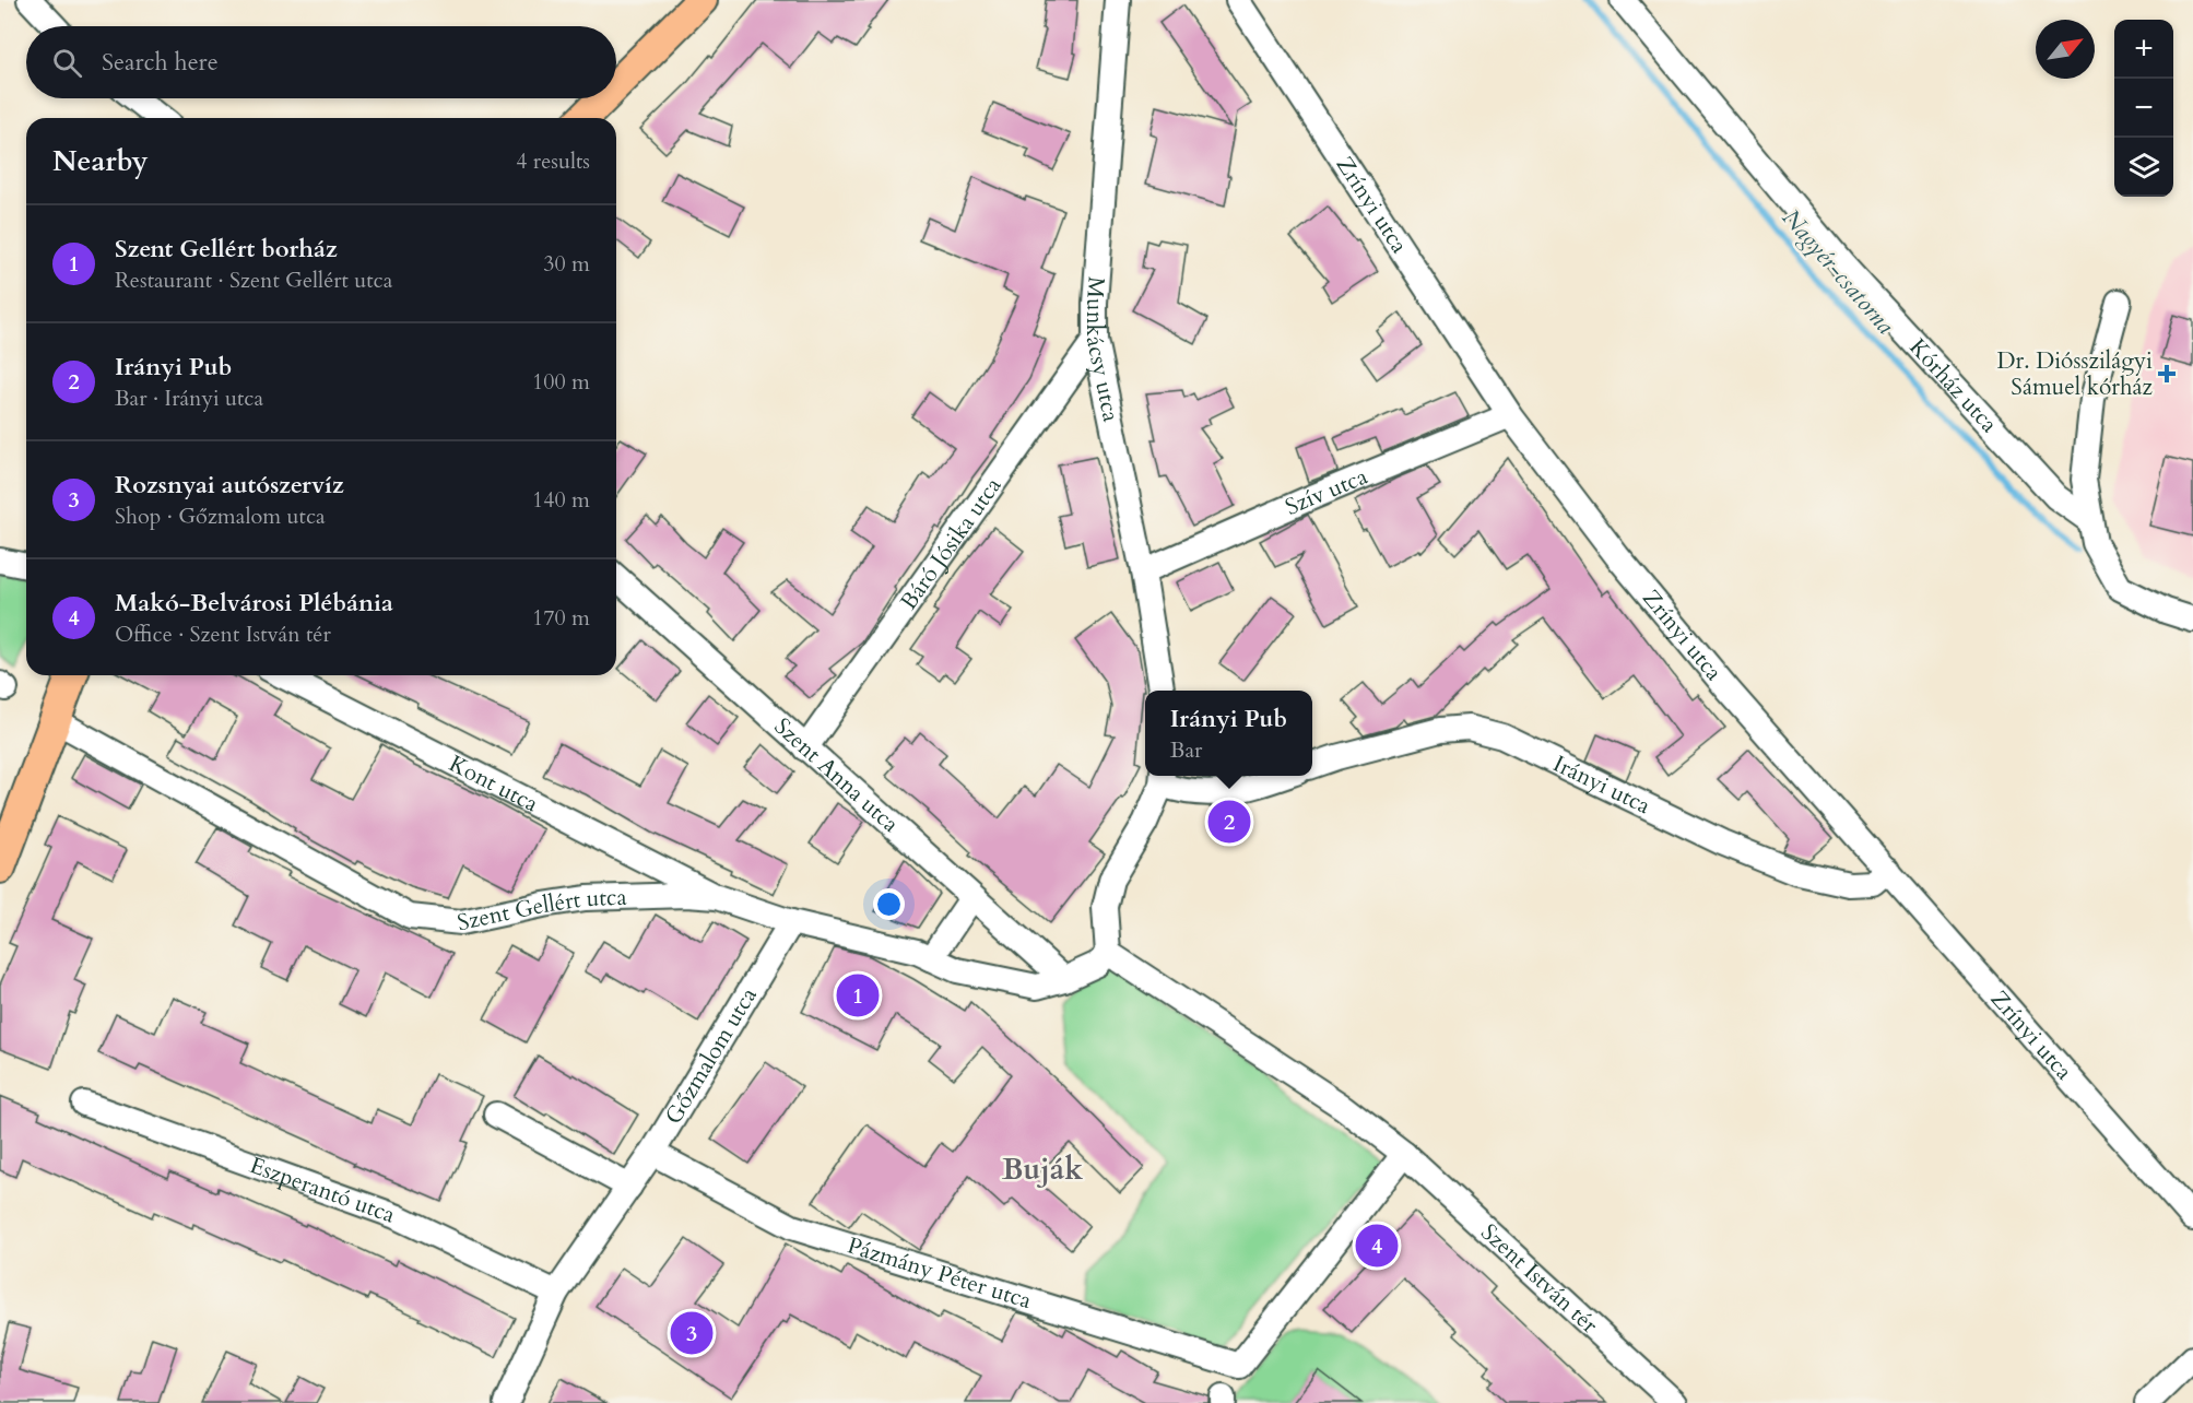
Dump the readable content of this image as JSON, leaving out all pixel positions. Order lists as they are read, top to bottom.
{
  "streets": {
    "street": [
      "Zrínyi utca",
      "Munkácsy utca",
      "Kórház utca",
      "Szív utca",
      "Báró Jósika utca",
      "Szent Anna utca",
      "Kont utca",
      "Irányi utca",
      "Szent Gellért utca",
      "Gőzmalom utca",
      "Eszperantó utca",
      "Pázmány Péter utca",
      "Szent István tér"
    ]
  },
  "crossings": [
    ["Zrínyi utca", "Szív utca"],
    ["Zrínyi utca", "Irányi utca"],
    ["Munkácsy utca", "Szív utca"],
    ["Munkácsy utca", "Báró Jósika utca"],
    ["Báró Jósika utca", "Szent Anna utca"],
    ["Szent Anna utca", "Szent Gellért utca"],
    ["Kont utca", "Szent Gellért utca"],
    ["Szent Gellért utca", "Gőzmalom utca"],
    ["Gőzmalom utca", "Eszperantó utca"],
    ["Gőzmalom utca", "Pázmány Péter utca"],
    ["Pázmány Péter utca", "Szent István tér"]
  ],
  "districts": ["Buják"],
  "water": ["Nagyér-csatorna"],
  "places": {
    "health": ["Dr. Diósszilágyi Sámuel kórház"]
  },
  "north": "top right",
  "page": {
    "map_buttons": ["+", "−"],
    "search": "Search here",
    "heading": ["Nearby", "4 results"],
    "list": [
      {
        "mark": "1",
        "name": "Szent Gellért borház",
        "note": "Restaurant · Szent Gellért utca",
        "value": "30 m"
      },
      {
        "mark": "2",
        "name": "Irányi Pub",
        "note": "Bar · Irányi utca",
        "value": "100 m"
      },
      {
        "mark": "3",
        "name": "Rozsnyai autószervíz",
        "note": "Shop · Gőzmalom utca",
        "value": "140 m"
      },
      {
        "mark": "4",
        "name": "Makó-Belvárosi Plébánia",
        "note": "Office · Szent István tér",
        "value": "170 m"
      }
    ],
    "popup": ["Irányi Pub", "Bar"],
    "pins": [
      "2",
      "1",
      "4",
      "3"
    ]
  }
}
